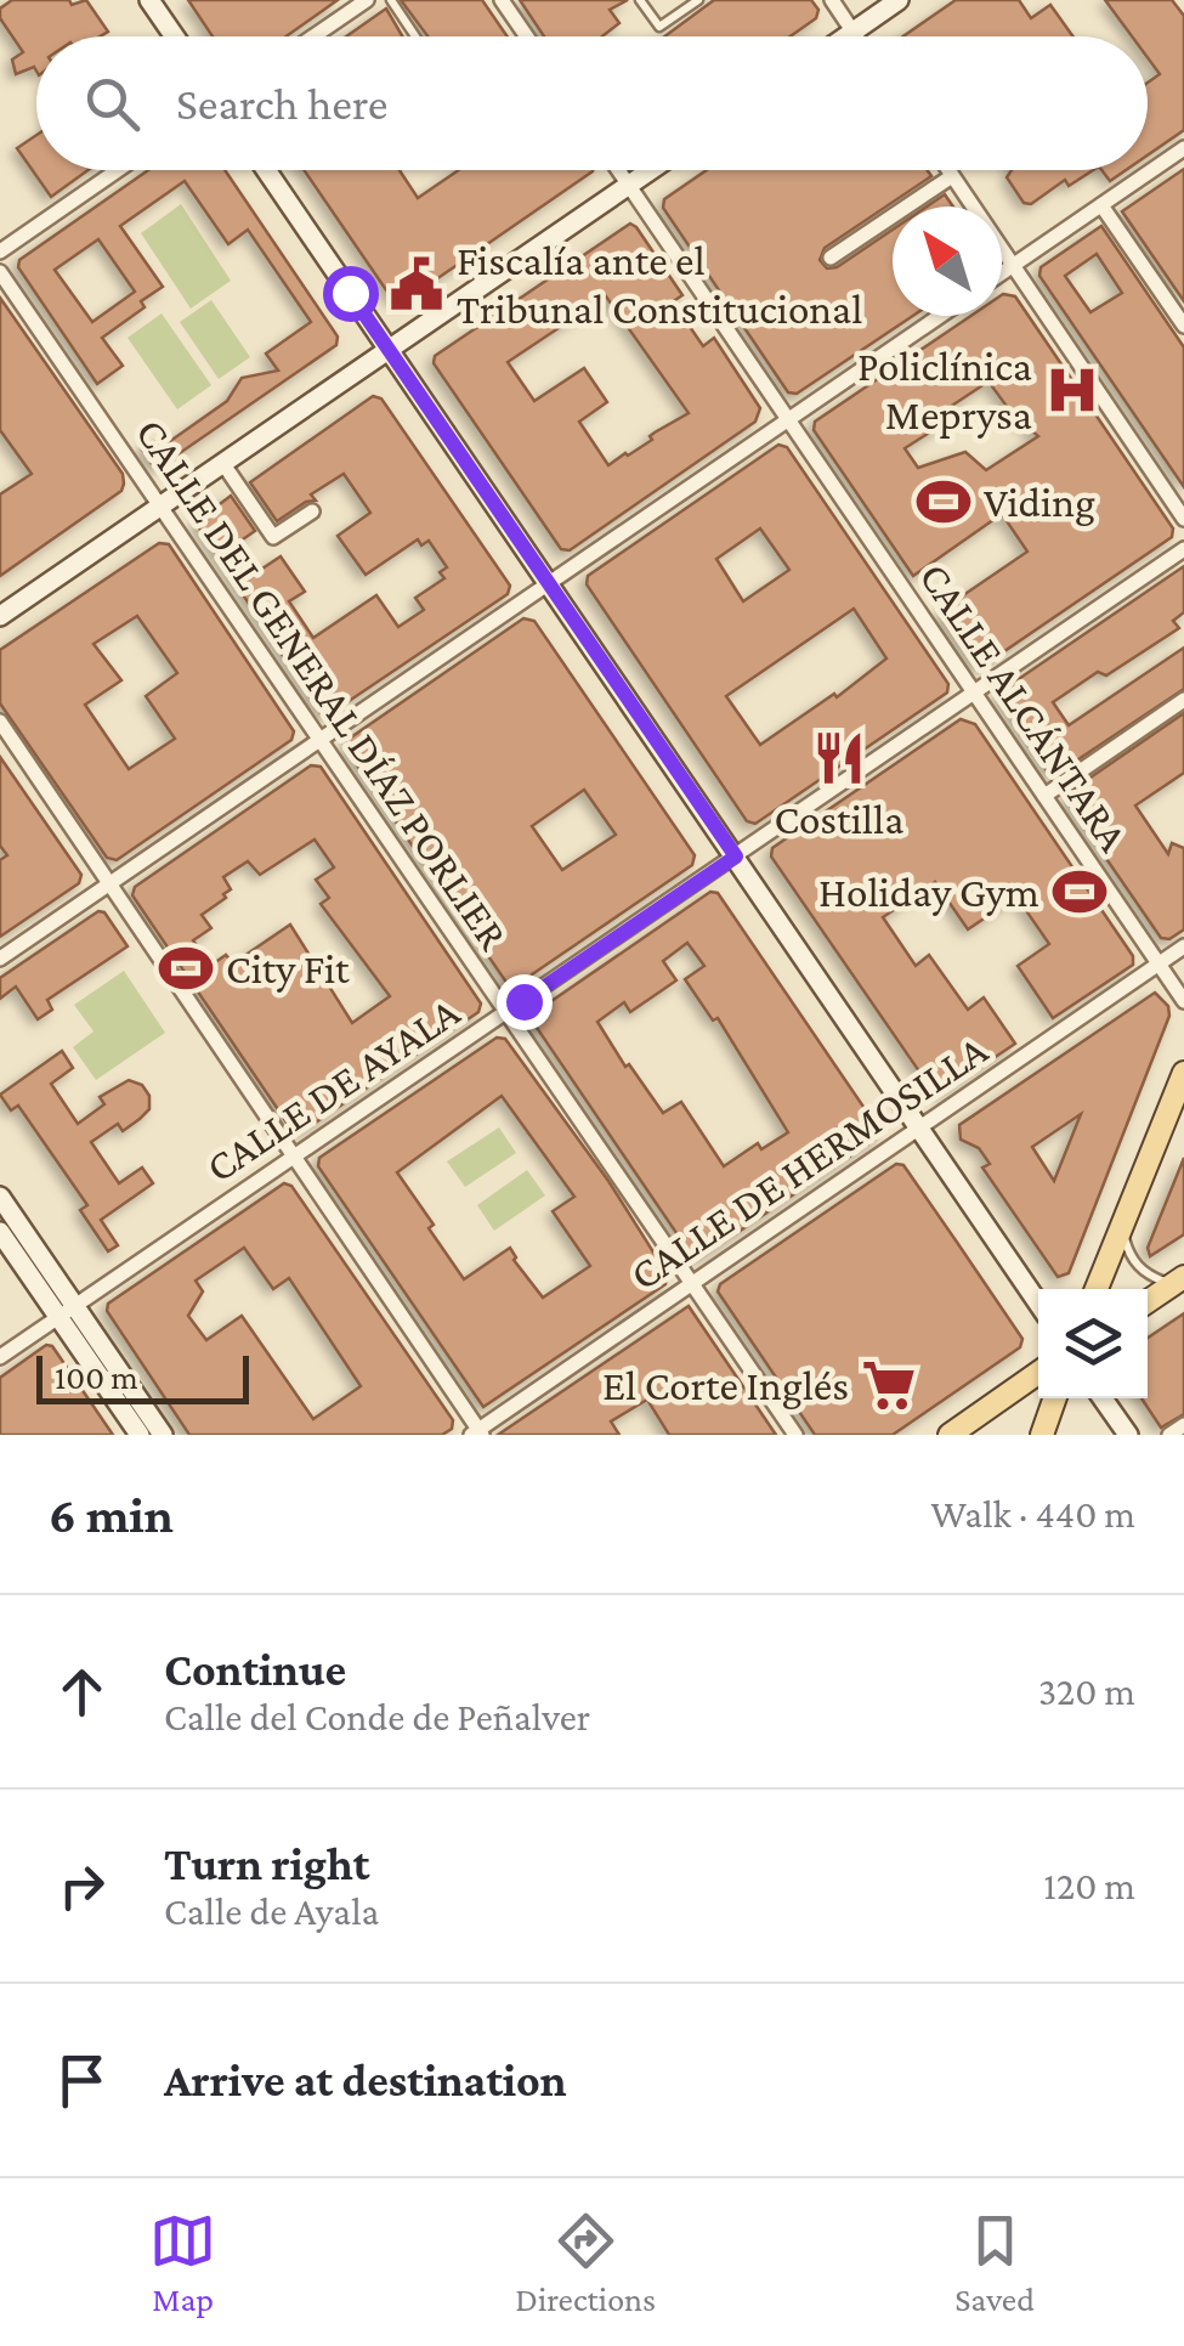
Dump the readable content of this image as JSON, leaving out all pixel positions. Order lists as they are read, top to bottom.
{
  "streets": {
    "street": [
      "CALLE DEL GENERAL DÍAZ PORLIER",
      "CALLE ALCÁNTARA",
      "CALLE DE AYALA",
      "CALLE DE HERMOSILLA"
    ]
  },
  "crossings": [
    ["CALLE DEL GENERAL DÍAZ PORLIER", "CALLE DE AYALA"],
    ["CALLE DEL GENERAL DÍAZ PORLIER", "CALLE DE HERMOSILLA"],
    ["CALLE ALCÁNTARA", "CALLE DE AYALA"],
    ["CALLE ALCÁNTARA", "CALLE DE HERMOSILLA"]
  ],
  "places": {
    "public building": ["Fiscalía ante el Tribunal Constitucional"],
    "hospital": ["Policlínica Meprysa"],
    "sports": ["Viding", "Holiday Gym", "City Fit"],
    "restaurant": ["Costilla"],
    "supermarket": ["El Corte Inglés"]
  },
  "scale_bar": "100 m",
  "north": "top left",
  "page": {
    "search": "Search here",
    "scale": "100 m",
    "heading": ["6 min", "Walk · 440 m"],
    "list": [
      ["Continue", "Calle del Conde de Peñalver", "320 m"],
      ["Turn right", "Calle de Ayala", "120 m"],
      "Arrive at destination"
    ],
    "nav": ["Map", "Directions", "Saved"]
  }
}
